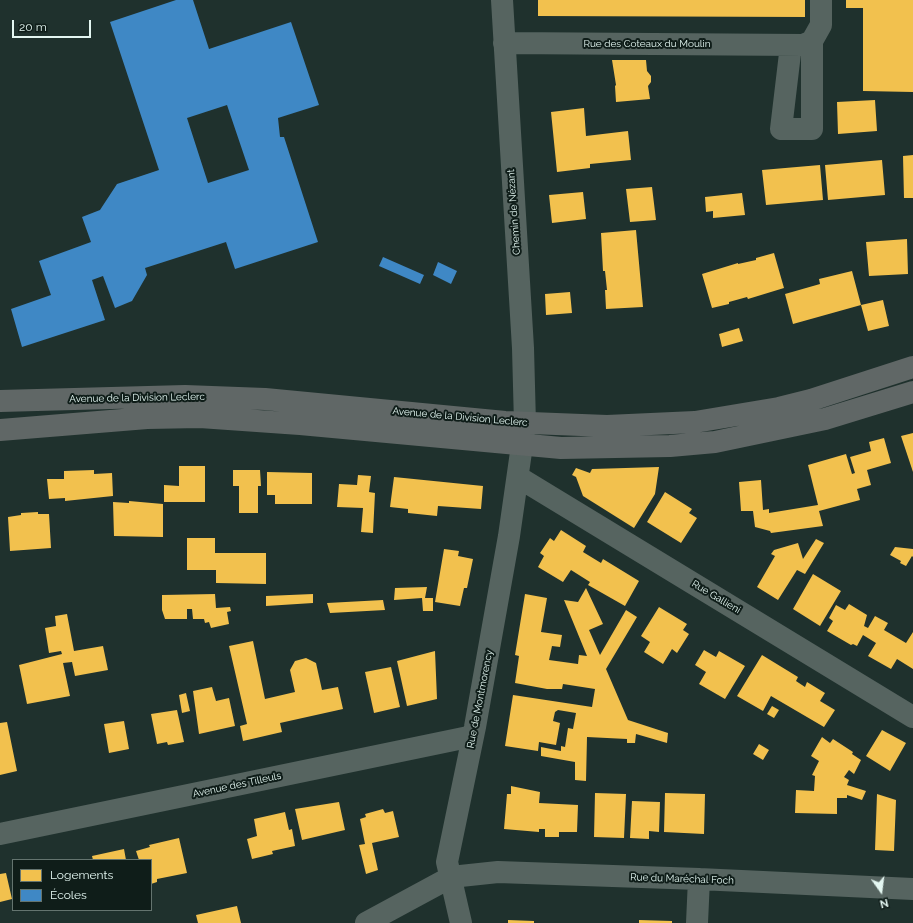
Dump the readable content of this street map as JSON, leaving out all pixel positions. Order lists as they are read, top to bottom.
{
  "streets": {
    "main road": ["Avenue de la Division Leclerc"],
    "street": [
      "Rue des Coteaux du Moulin",
      "Chemin de Nézant",
      "Rue Gallieni",
      "Rue de Montmorency",
      "Avenue des Tilleuls",
      "Rue du Maréchal Foch"
    ]
  },
  "crossings": [
    ["Rue des Coteaux du Moulin", "Chemin de Nézant"],
    ["Chemin de Nézant", "Avenue de la Division Leclerc"],
    ["Chemin de Nézant", "Rue de Montmorency"],
    ["Avenue de la Division Leclerc", "Rue de Montmorency"],
    ["Rue Gallieni", "Rue de Montmorency"],
    ["Rue de Montmorency", "Avenue des Tilleuls"],
    ["Rue de Montmorency", "Rue du Maréchal Foch"]
  ],
  "legend": ["Logements", "Écoles"],
  "scale_bar": "20 m",
  "north": "bottom"
}
